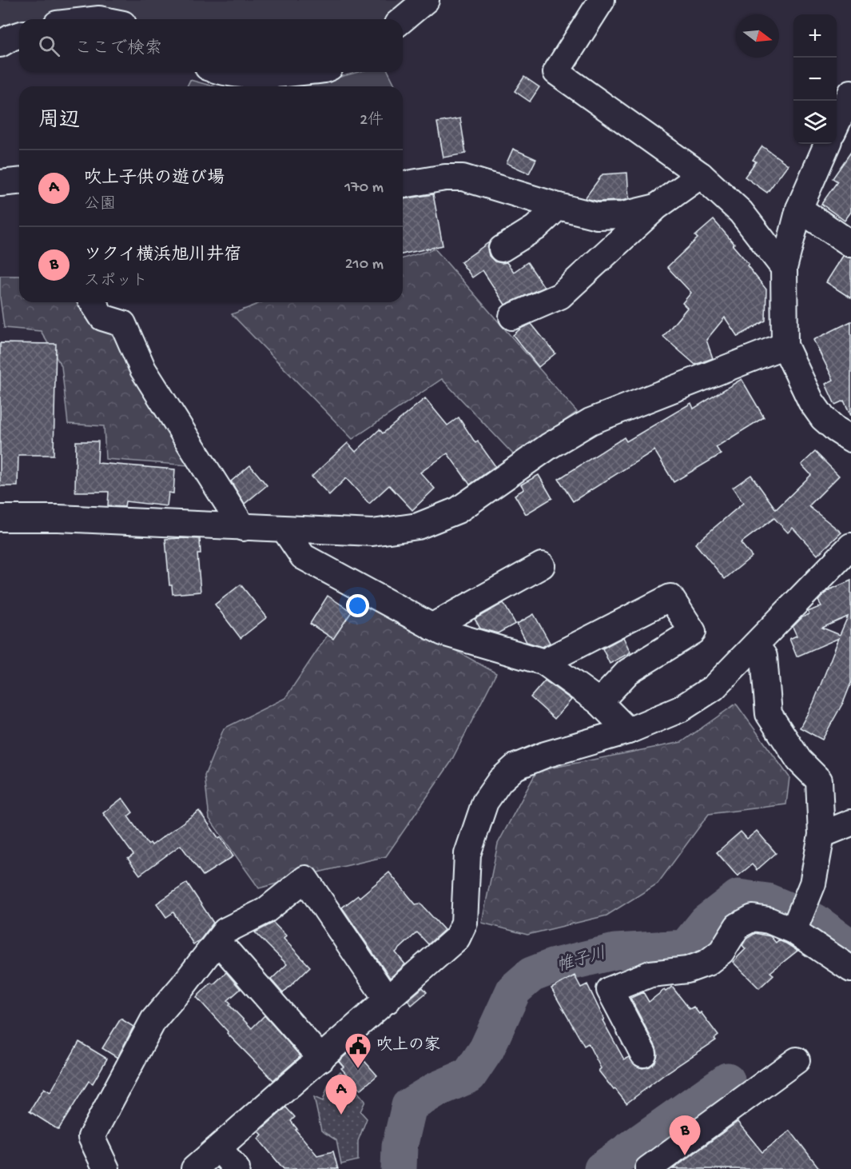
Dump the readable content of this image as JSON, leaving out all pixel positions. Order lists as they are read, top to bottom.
{
  "water": ["帷子川"],
  "places": {
    "public building": ["吹上の家"]
  },
  "north": "right",
  "page": {
    "map_buttons": ["+", "−"],
    "search": "ここで検索",
    "heading": ["周辺", "2件"],
    "list": [
      {
        "mark": "A",
        "name": "吹上子供の遊び場",
        "note": "公園",
        "value": "170 m"
      },
      {
        "mark": "B",
        "name": "ツクイ横浜旭川井宿",
        "note": "スポット",
        "value": "210 m"
      }
    ],
    "pins": ["A", "B"]
  }
}
